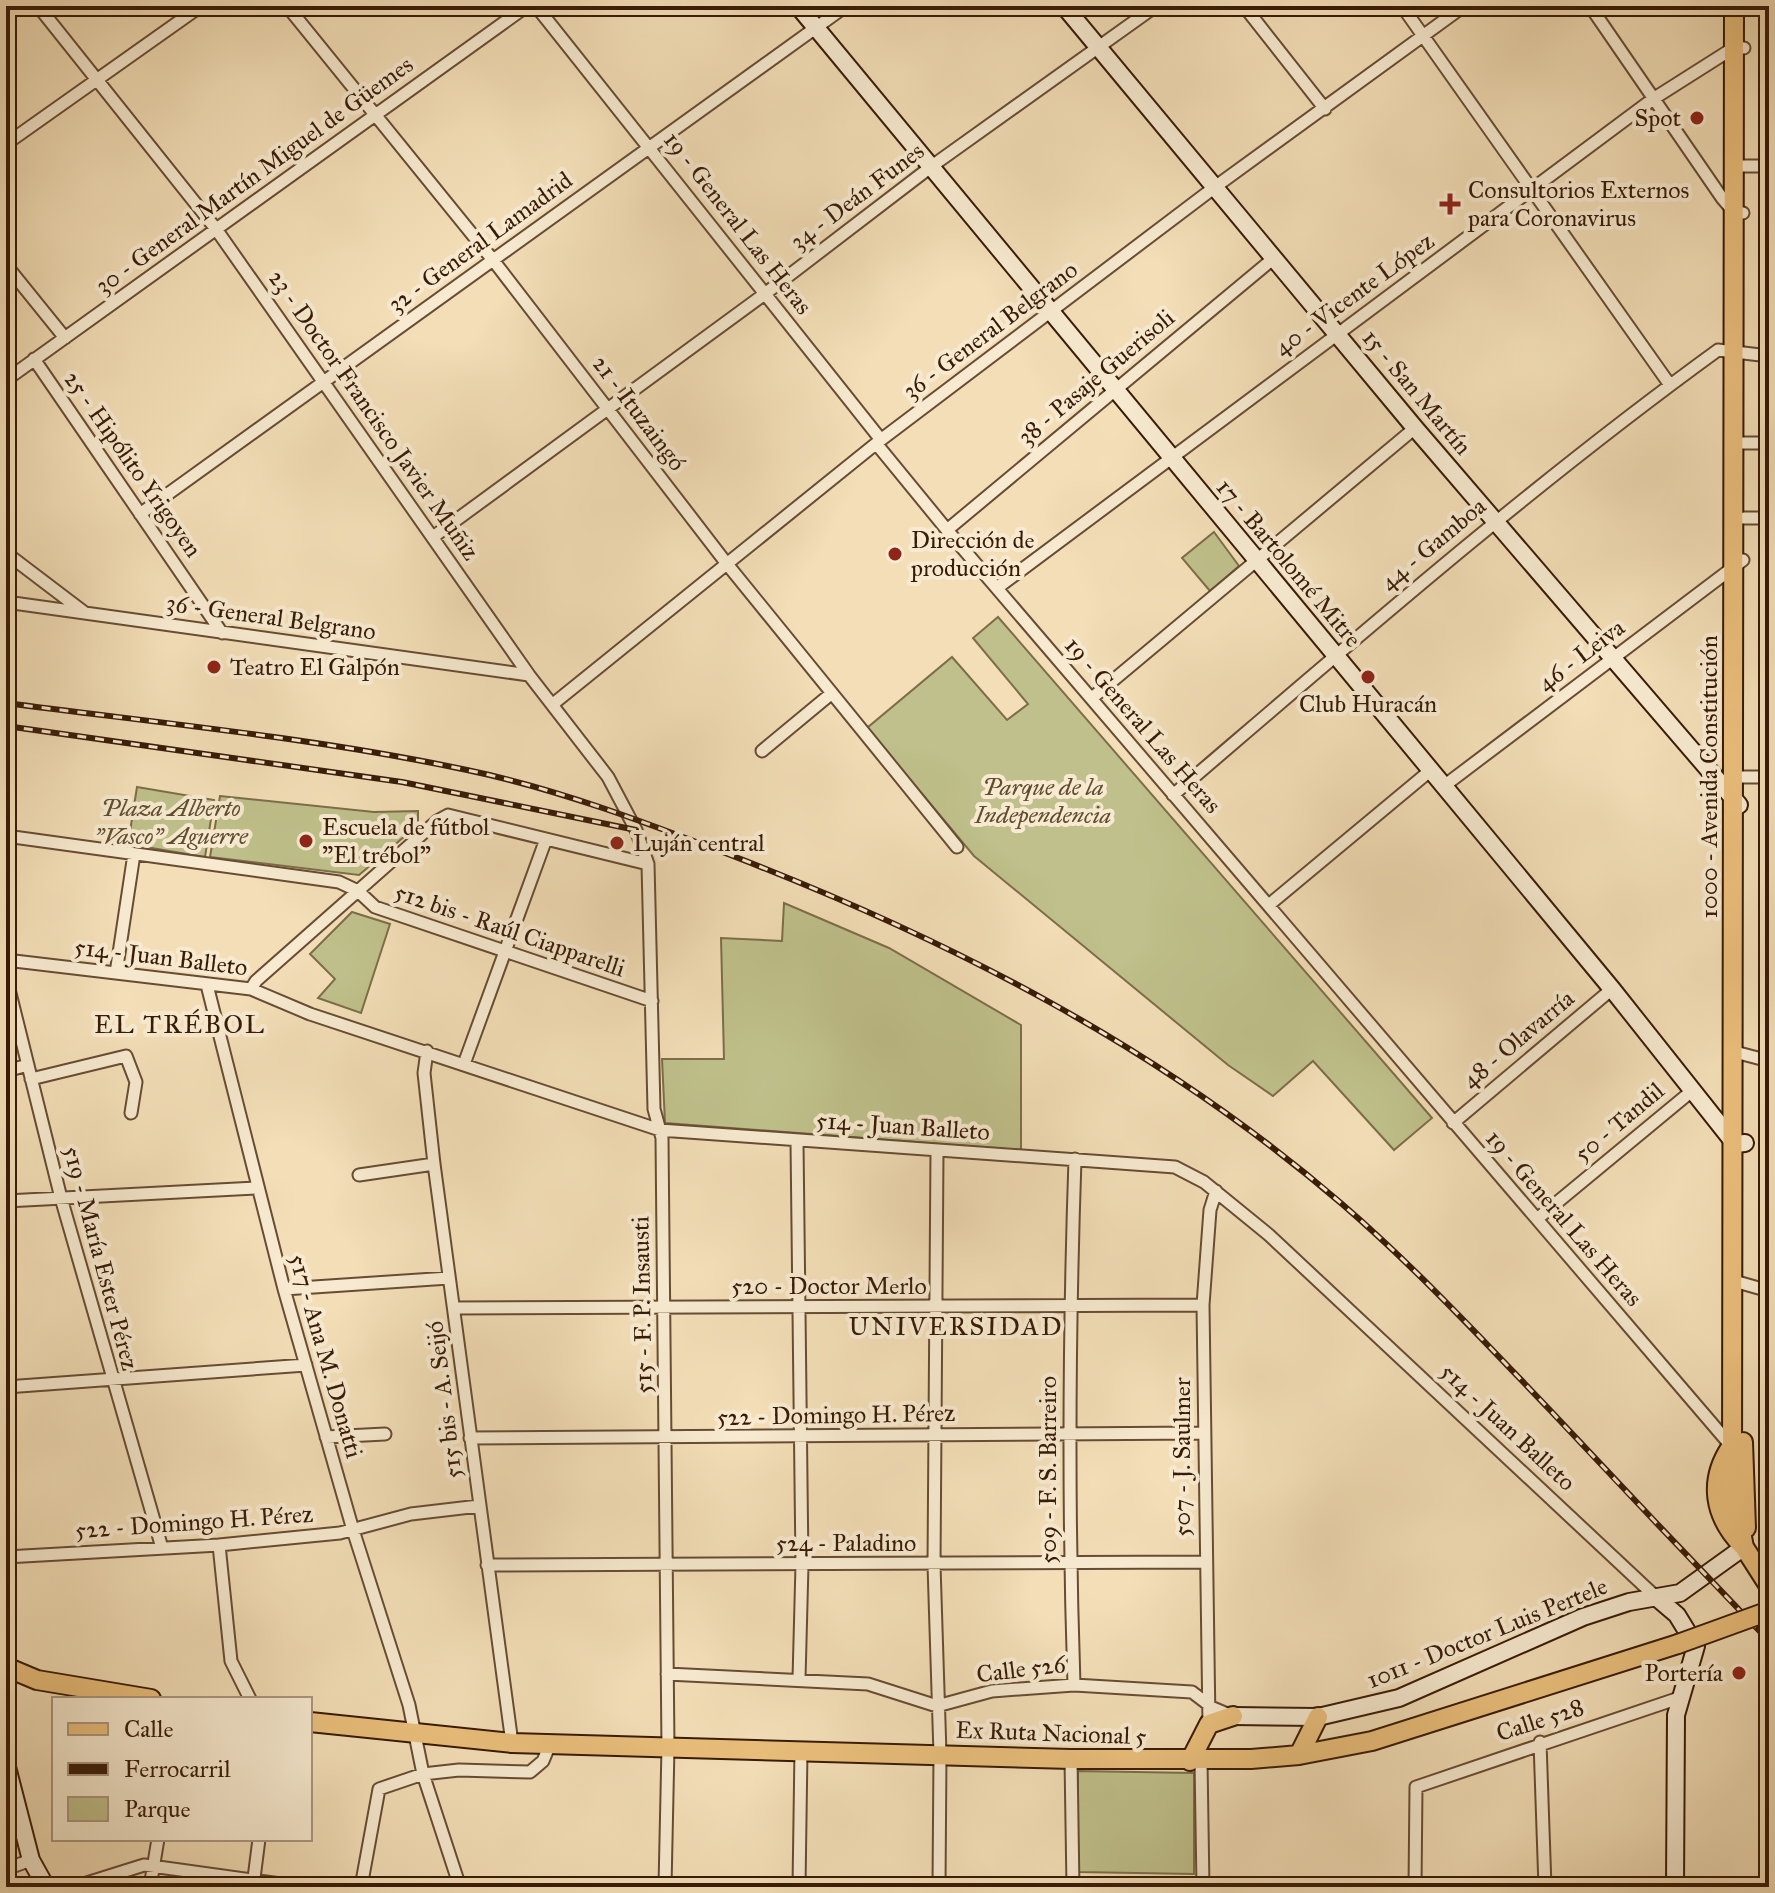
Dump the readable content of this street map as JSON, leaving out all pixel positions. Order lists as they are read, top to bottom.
{
  "streets": {
    "main road": ["1000 - Avenida Constitución", "Ex Ruta Nacional 5"],
    "street": [
      "30 - General Martín Miguel de Güemes",
      "34 - Deán Funes",
      "19 - General Las Heras",
      "32 - General Lamadrid",
      "40 - Vicente López",
      "36 - General Belgrano",
      "38 - Pasaje Guerisoli",
      "15 - San Martín",
      "21 - Ituzaingó",
      "23 - Doctor Francisco Javier Muñiz",
      "25 - Hipólito Yrigoyen",
      "44 - Gamboa",
      "17 - Bartolomé Mitre",
      "46 - Leiva",
      "512 bis - Raúl Ciapparelli",
      "514 - Juan Balleto",
      "48 - Olavarría",
      "50 - Tandil",
      "519 - María Ester Pérez",
      "520 - Doctor Merlo",
      "515 - F. P. Insausti",
      "517 - Ana M. Donatti",
      "515 bis - A. Seijó",
      "522 - Domingo H. Pérez",
      "507 - J. Saulmer",
      "509 - F. S. Barreiro",
      "524 - Paladino",
      "1011 - Doctor Luis Pertele",
      "Calle 526",
      "Calle 528"
    ]
  },
  "crossings": [
    ["30 - General Martín Miguel de Güemes", "21 - Ituzaingó"],
    ["30 - General Martín Miguel de Güemes", "23 - Doctor Francisco Javier Muñiz"],
    ["30 - General Martín Miguel de Güemes", "25 - Hipólito Yrigoyen"],
    ["34 - Deán Funes", "19 - General Las Heras"],
    ["34 - Deán Funes", "15 - San Martín"],
    ["34 - Deán Funes", "21 - Ituzaingó"],
    ["34 - Deán Funes", "23 - Doctor Francisco Javier Muñiz"],
    ["34 - Deán Funes", "17 - Bartolomé Mitre"],
    ["19 - General Las Heras", "32 - General Lamadrid"],
    ["19 - General Las Heras", "40 - Vicente López"],
    ["19 - General Las Heras", "36 - General Belgrano"],
    ["19 - General Las Heras", "38 - Pasaje Guerisoli"],
    ["19 - General Las Heras", "44 - Gamboa"],
    ["19 - General Las Heras", "1000 - Avenida Constitución"],
    ["19 - General Las Heras", "48 - Olavarría"],
    ["19 - General Las Heras", "50 - Tandil"],
    ["32 - General Lamadrid", "21 - Ituzaingó"],
    ["32 - General Lamadrid", "23 - Doctor Francisco Javier Muñiz"],
    ["32 - General Lamadrid", "25 - Hipólito Yrigoyen"],
    ["32 - General Lamadrid", "17 - Bartolomé Mitre"],
    ["40 - Vicente López", "15 - San Martín"],
    ["40 - Vicente López", "17 - Bartolomé Mitre"],
    ["40 - Vicente López", "1000 - Avenida Constitución"],
    ["36 - General Belgrano", "15 - San Martín"],
    ["36 - General Belgrano", "21 - Ituzaingó"],
    ["36 - General Belgrano", "23 - Doctor Francisco Javier Muñiz"],
    ["36 - General Belgrano", "25 - Hipólito Yrigoyen"],
    ["36 - General Belgrano", "17 - Bartolomé Mitre"],
    ["38 - Pasaje Guerisoli", "15 - San Martín"],
    ["38 - Pasaje Guerisoli", "17 - Bartolomé Mitre"],
    ["15 - San Martín", "44 - Gamboa"],
    ["15 - San Martín", "46 - Leiva"],
    ["15 - San Martín", "1000 - Avenida Constitución"],
    ["23 - Doctor Francisco Javier Muñiz", "515 - F. P. Insausti"],
    ["44 - Gamboa", "17 - Bartolomé Mitre"],
    ["44 - Gamboa", "1000 - Avenida Constitución"],
    ["17 - Bartolomé Mitre", "46 - Leiva"],
    ["17 - Bartolomé Mitre", "1000 - Avenida Constitución"],
    ["17 - Bartolomé Mitre", "48 - Olavarría"],
    ["17 - Bartolomé Mitre", "50 - Tandil"],
    ["46 - Leiva", "1000 - Avenida Constitución"],
    ["1000 - Avenida Constitución", "1011 - Doctor Luis Pertele"],
    ["512 bis - Raúl Ciapparelli", "515 - F. P. Insausti"],
    ["514 - Juan Balleto", "515 - F. P. Insausti"],
    ["514 - Juan Balleto", "517 - Ana M. Donatti"],
    ["514 - Juan Balleto", "515 bis - A. Seijó"],
    ["514 - Juan Balleto", "507 - J. Saulmer"],
    ["514 - Juan Balleto", "509 - F. S. Barreiro"],
    ["514 - Juan Balleto", "1011 - Doctor Luis Pertele"],
    ["519 - María Ester Pérez", "522 - Domingo H. Pérez"],
    ["520 - Doctor Merlo", "515 - F. P. Insausti"],
    ["520 - Doctor Merlo", "515 bis - A. Seijó"],
    ["520 - Doctor Merlo", "507 - J. Saulmer"],
    ["520 - Doctor Merlo", "509 - F. S. Barreiro"],
    ["515 - F. P. Insausti", "522 - Domingo H. Pérez"],
    ["515 - F. P. Insausti", "524 - Paladino"],
    ["515 - F. P. Insausti", "Ex Ruta Nacional 5"],
    ["517 - Ana M. Donatti", "522 - Domingo H. Pérez"],
    ["517 - Ana M. Donatti", "Ex Ruta Nacional 5"],
    ["515 bis - A. Seijó", "522 - Domingo H. Pérez"],
    ["515 bis - A. Seijó", "524 - Paladino"],
    ["515 bis - A. Seijó", "Ex Ruta Nacional 5"],
    ["522 - Domingo H. Pérez", "507 - J. Saulmer"],
    ["522 - Domingo H. Pérez", "509 - F. S. Barreiro"],
    ["507 - J. Saulmer", "524 - Paladino"],
    ["507 - J. Saulmer", "Calle 526"],
    ["509 - F. S. Barreiro", "524 - Paladino"],
    ["509 - F. S. Barreiro", "Calle 526"],
    ["1011 - Doctor Luis Pertele", "Calle 526"]
  ],
  "districts": ["EL TRÉBOL", "UNIVERSIDAD"],
  "parks": ["Parque de la Independencia", "Plaza Alberto \"Vasco\" Aguerre"],
  "places": {
    "other": [
      "Spot",
      "Dirección de producción",
      "Teatro El Galpón",
      "Club Huracán",
      "Escuela de fútbol \"El trébol\"",
      "Luján central",
      "Portería"
    ],
    "health": ["Consultorios Externos para Coronavirus"]
  },
  "legend": ["Calle", "Ferrocarril", "Parque"]
}
